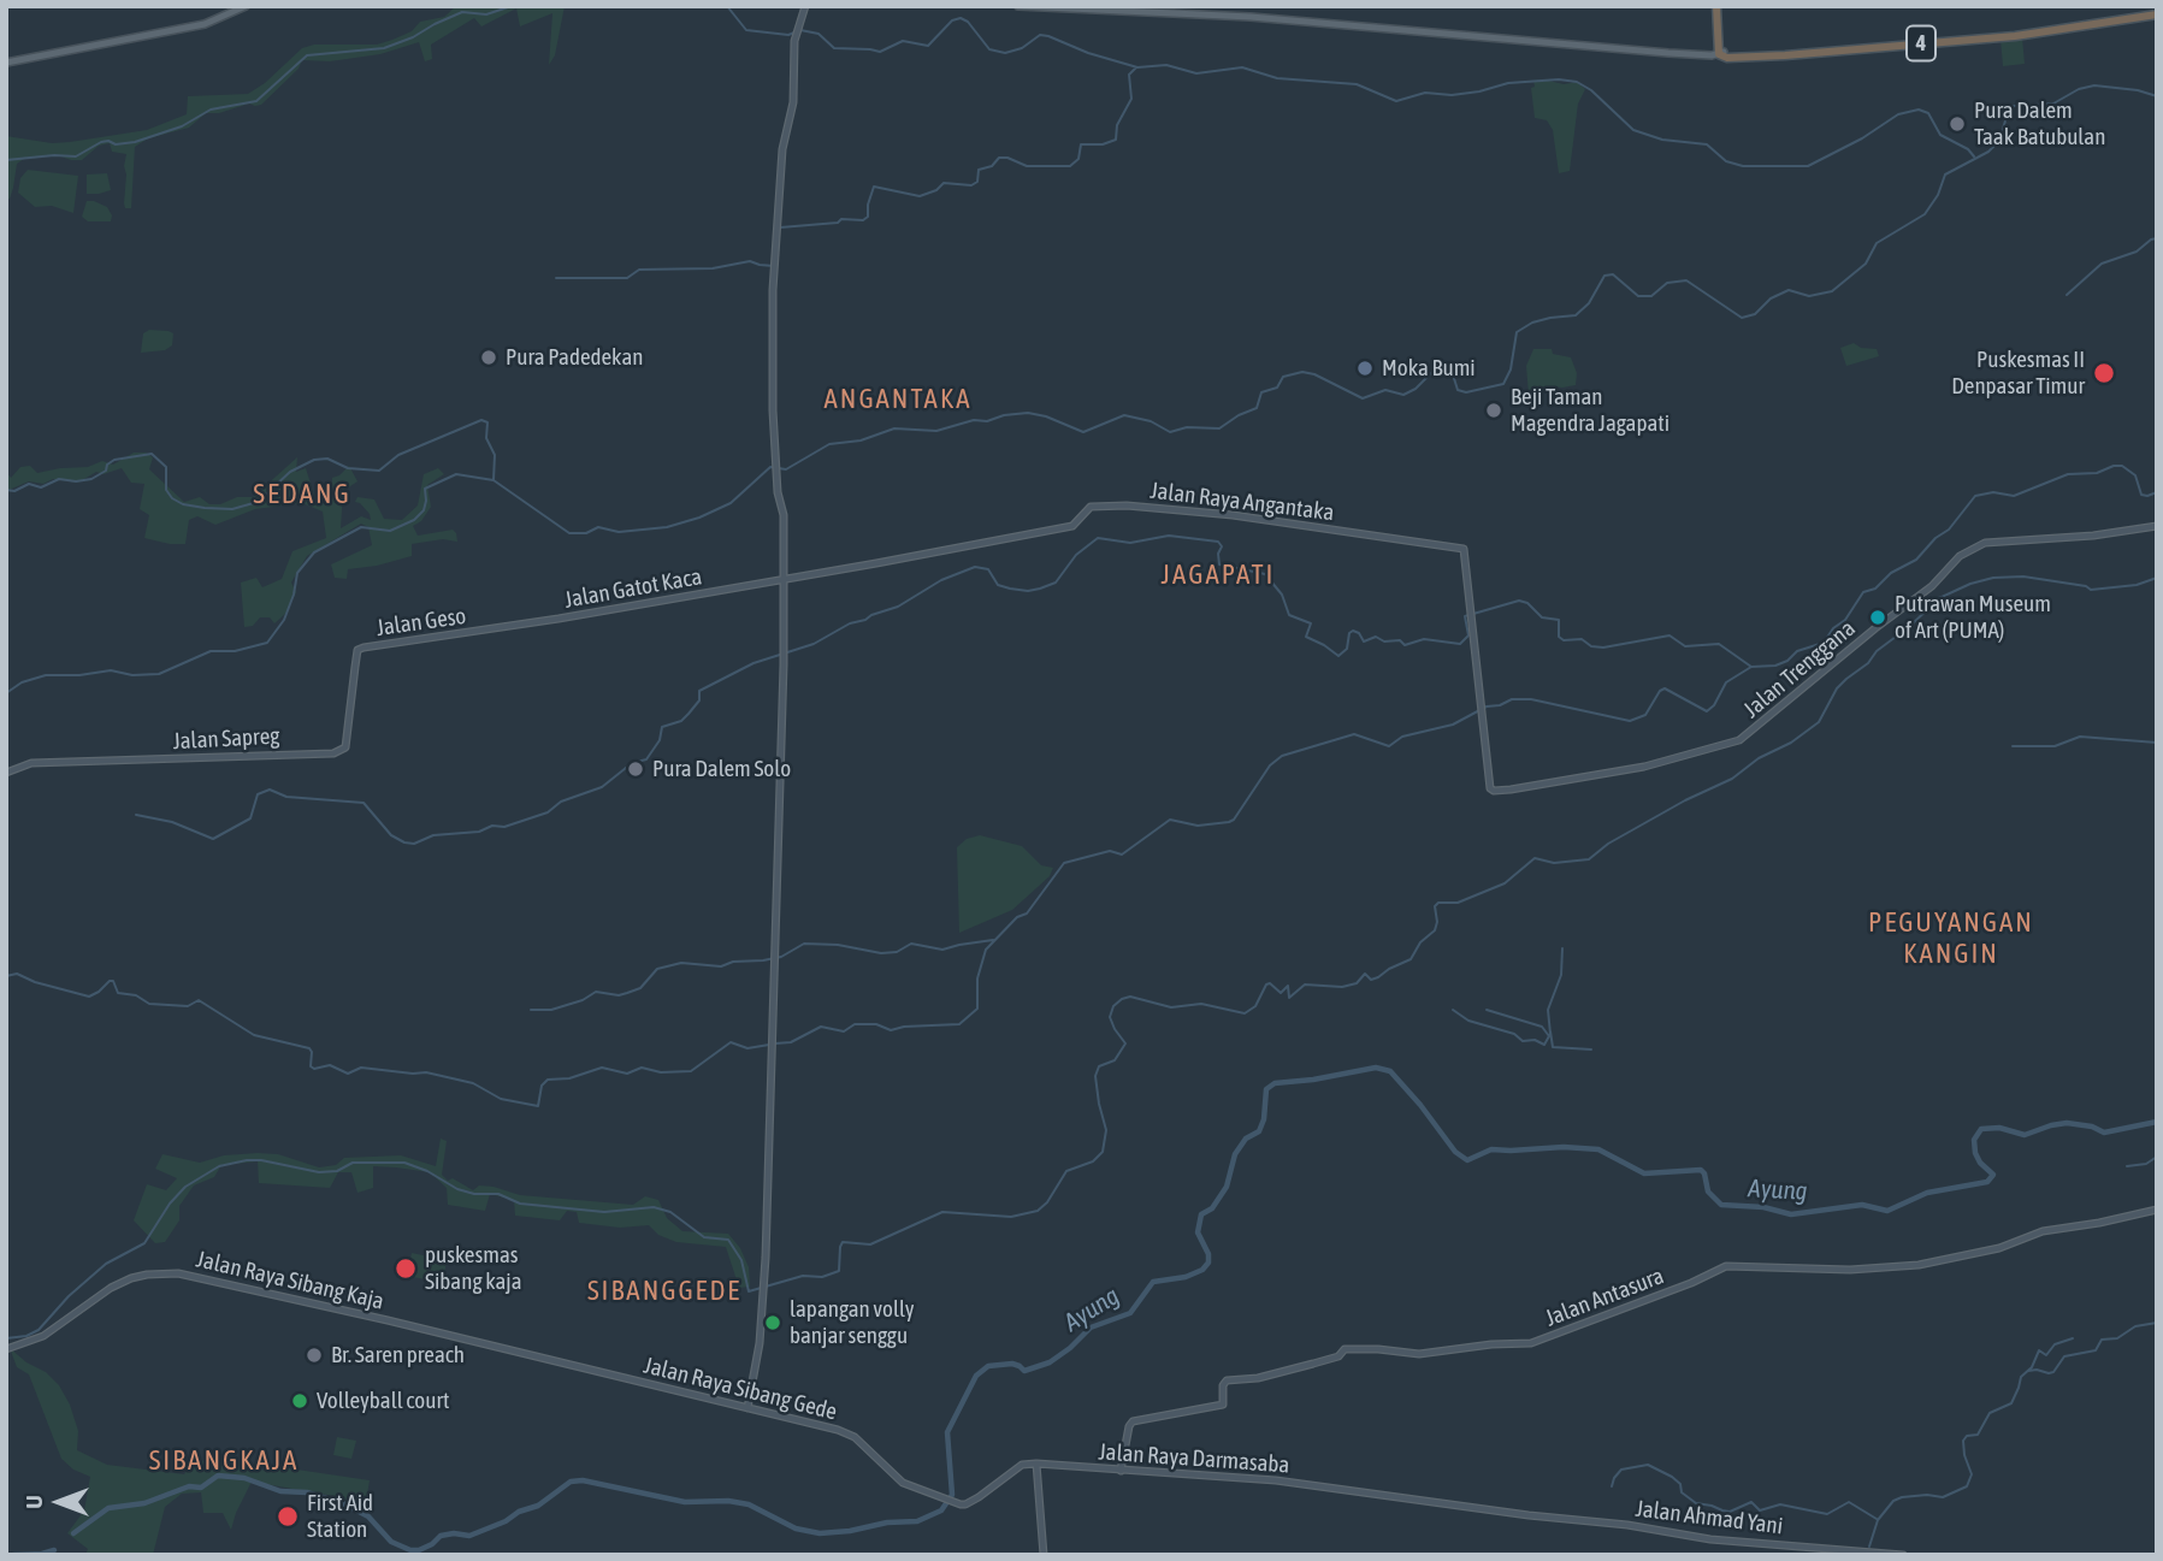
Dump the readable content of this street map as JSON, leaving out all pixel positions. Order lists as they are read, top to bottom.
{
  "streets": {
    "highway": ["4"],
    "main road": [
      "Jalan Raya Angantaka",
      "Jalan Gatot Kaca",
      "Jalan Geso",
      "Jalan Trenggana",
      "Jalan Sapreg",
      "Jalan Raya Sibang Kaja",
      "Jalan Antasura",
      "Jalan Raya Sibang Gede",
      "Jalan Raya Darmasaba",
      "Jalan Ahmad Yani"
    ]
  },
  "crossings": [
    ["Jalan Raya Angantaka", "Jalan Gatot Kaca"],
    ["Jalan Raya Angantaka", "Jalan Trenggana"],
    ["Jalan Gatot Kaca", "Jalan Geso"],
    ["Jalan Geso", "Jalan Sapreg"],
    ["Jalan Raya Sibang Kaja", "Jalan Raya Sibang Gede"],
    ["Jalan Antasura", "Jalan Raya Darmasaba"],
    ["Jalan Raya Sibang Gede", "Jalan Raya Darmasaba"],
    ["Jalan Raya Darmasaba", "Jalan Ahmad Yani"]
  ],
  "districts": [
    "ANGANTAKA",
    "SEDANG",
    "JAGAPATI",
    "PEGUYANGAN KANGIN",
    "SIBANGGEDE",
    "SIBANGKAJA"
  ],
  "water": ["Ayung"],
  "places": [
    "Pura Dalem Taak Batubulan",
    "Pura Padedekan",
    "Moka Bumi",
    "Puskesmas II Denpasar Timur",
    "Beji Taman Magendra Jagapati",
    "Putrawan Museum of Art (PUMA)",
    "Pura Dalem Solo",
    "puskesmas Sibang kaja",
    "lapangan volly banjar senggu",
    "Br. Saren preach",
    "Volleyball court",
    "First Aid Station"
  ],
  "north": "left"
}
